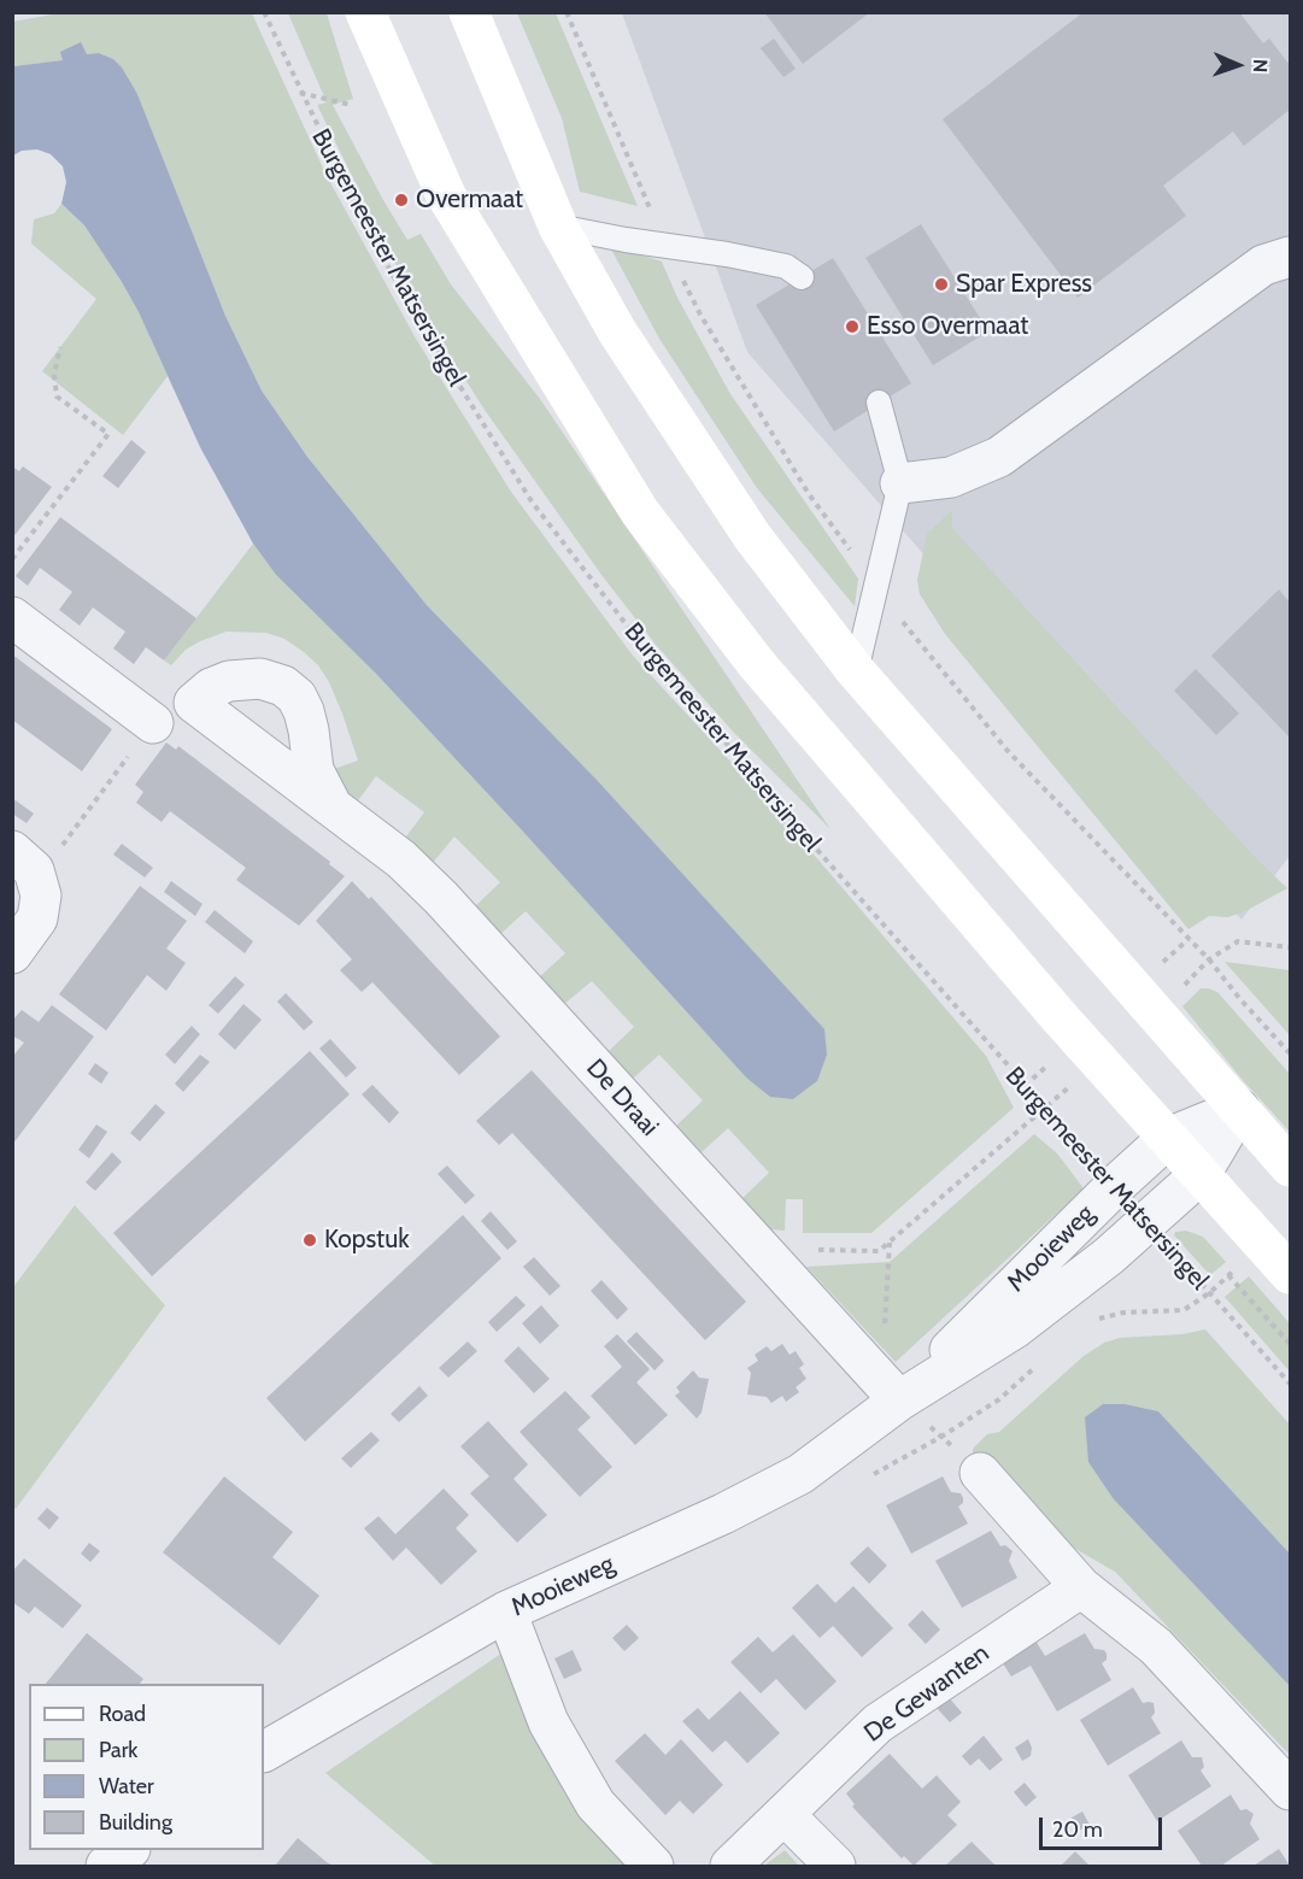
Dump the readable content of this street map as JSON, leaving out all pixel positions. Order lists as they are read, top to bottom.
{
  "streets": {
    "street": ["De Draai", "Mooieweg", "De Gewanten"],
    "path": ["Burgemeester Matsersingel"]
  },
  "crossings": [
    ["Burgemeester Matsersingel", "Mooieweg"],
    ["De Draai", "Mooieweg"]
  ],
  "places": [
    "Overmaat",
    "Spar Express",
    "Esso Overmaat",
    "Kopstuk"
  ],
  "legend": [
    "Road",
    "Park",
    "Water",
    "Building"
  ],
  "scale_bar": "20 m",
  "north": "right"
}
